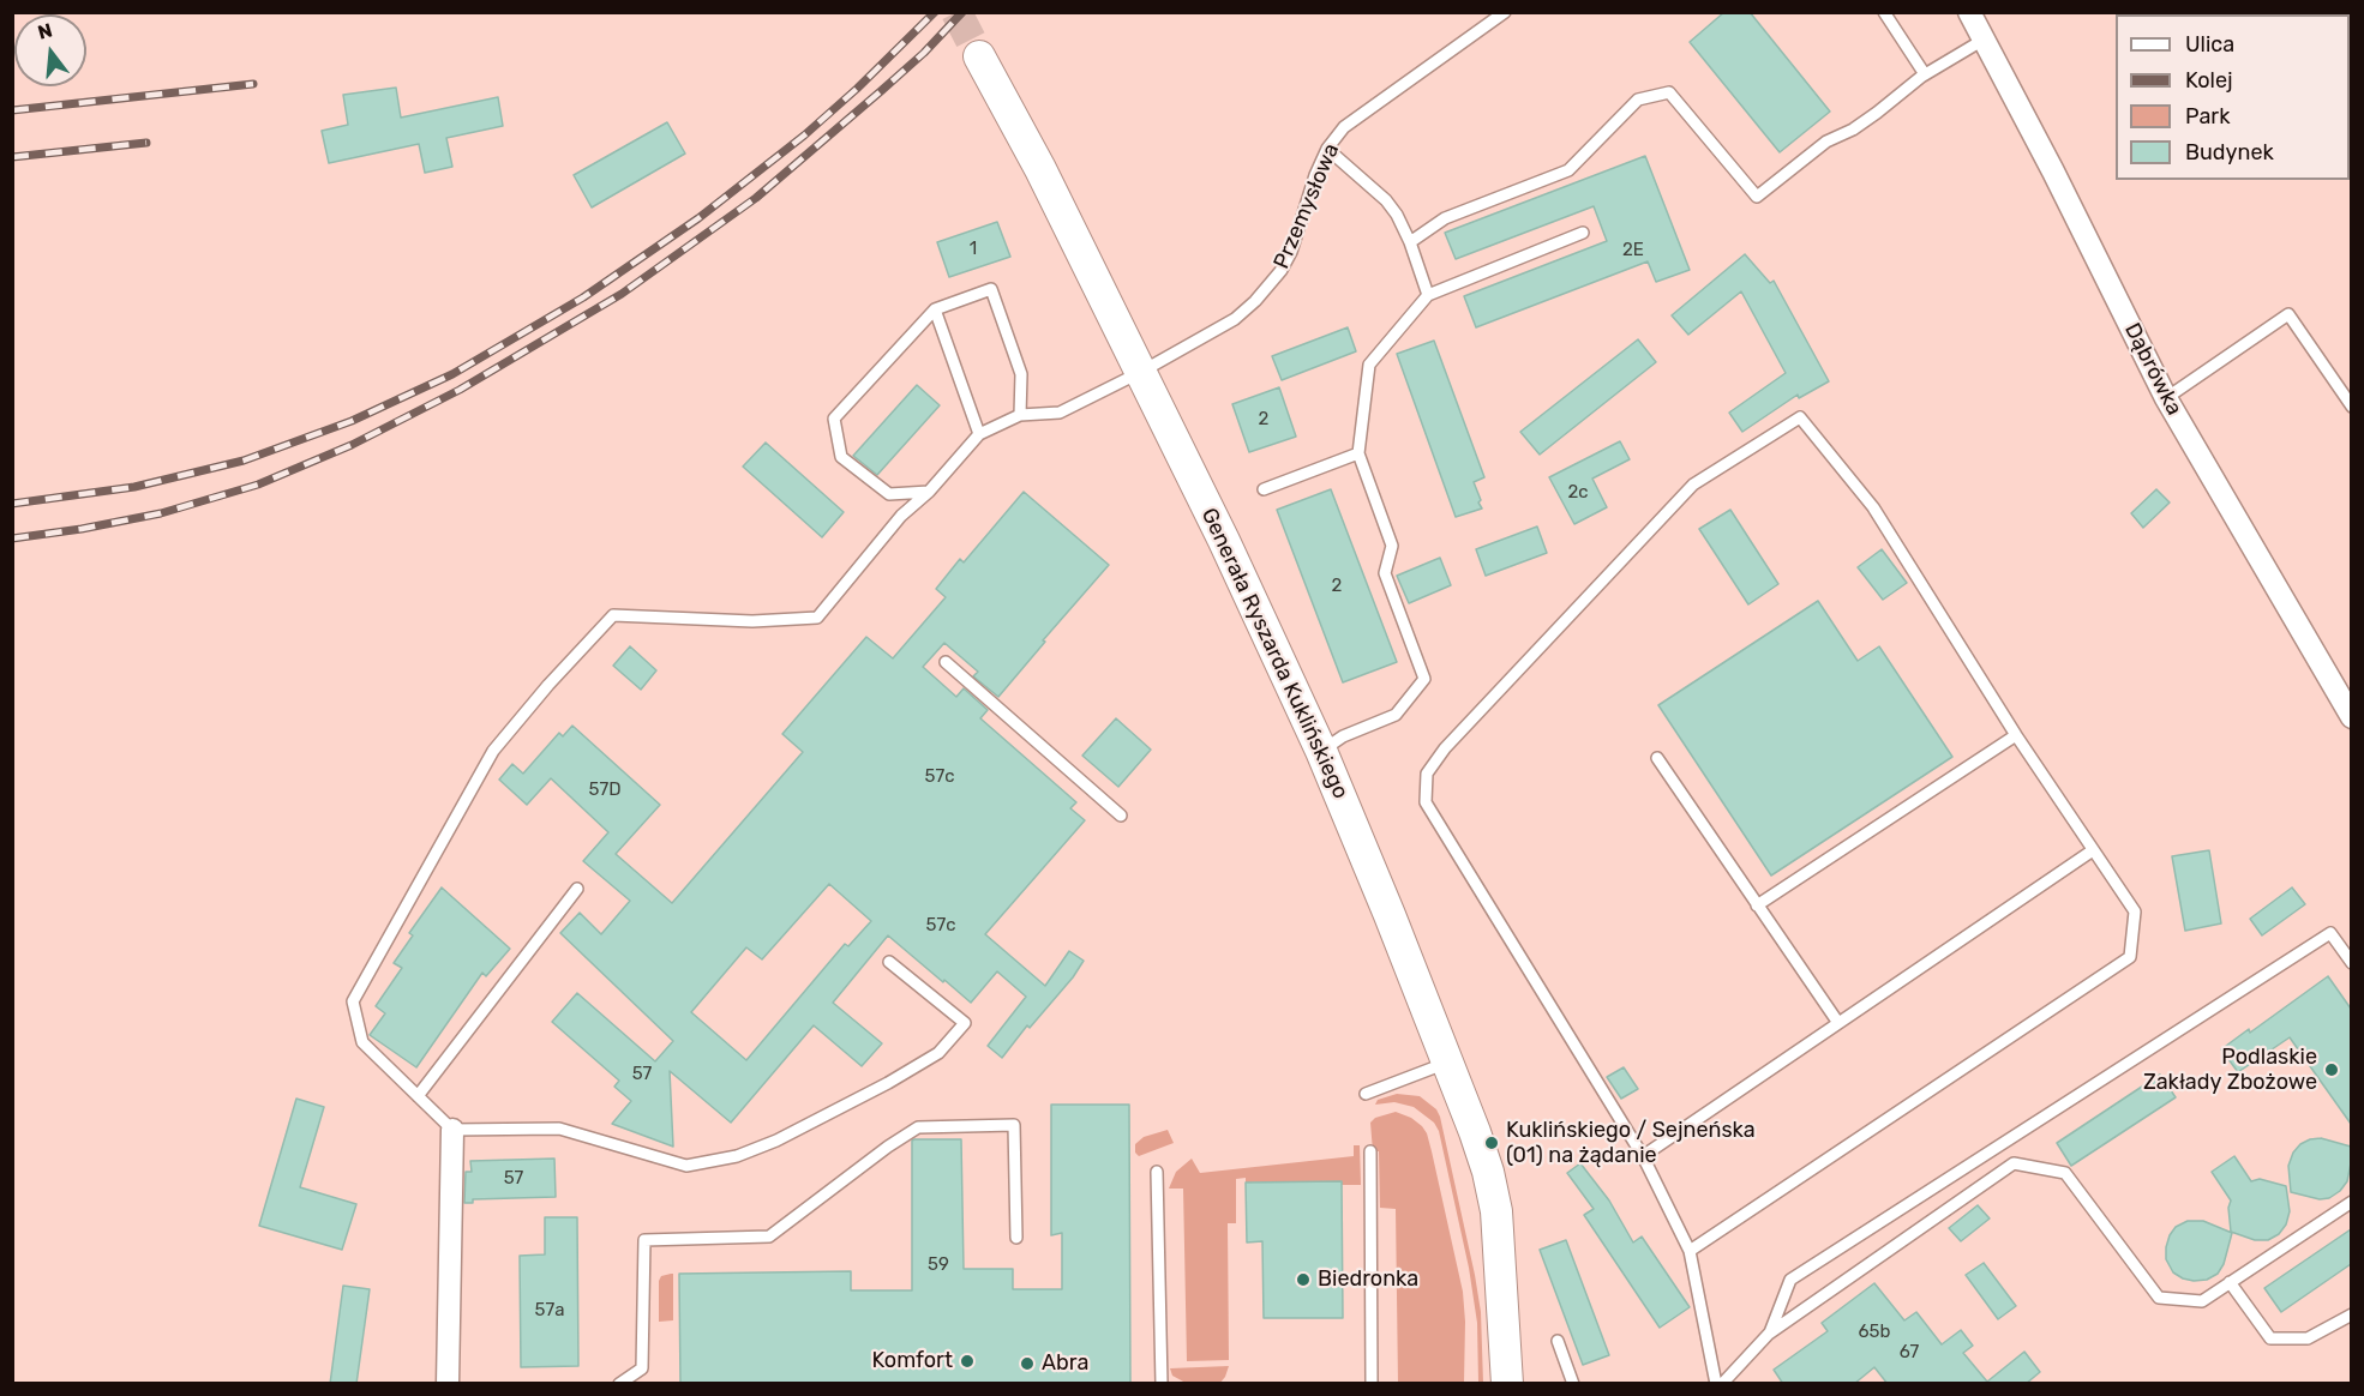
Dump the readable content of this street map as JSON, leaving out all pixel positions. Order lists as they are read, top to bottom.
{
  "streets": {
    "main road": ["Generała Ryszarda Kuklińskiego"],
    "street": ["Dąbrówka"],
    "lane": ["Przemysłowa"]
  },
  "crossings": [
    ["Przemysłowa", "Generała Ryszarda Kuklińskiego"]
  ],
  "places": [
    "Podlaskie Zakłady Zbożowe",
    "Kuklińskiego / Sejneńska (01) na żądanie",
    "Biedronka",
    "Komfort",
    "Abra"
  ],
  "house_numbers": [
    "1",
    "2E",
    "2",
    "2c",
    "2",
    "57c",
    "57D",
    "57c",
    "57",
    "57",
    "59",
    "57a",
    "65b",
    "67"
  ],
  "legend": [
    "Ulica",
    "Kolej",
    "Park",
    "Budynek"
  ],
  "north": "top"
}
